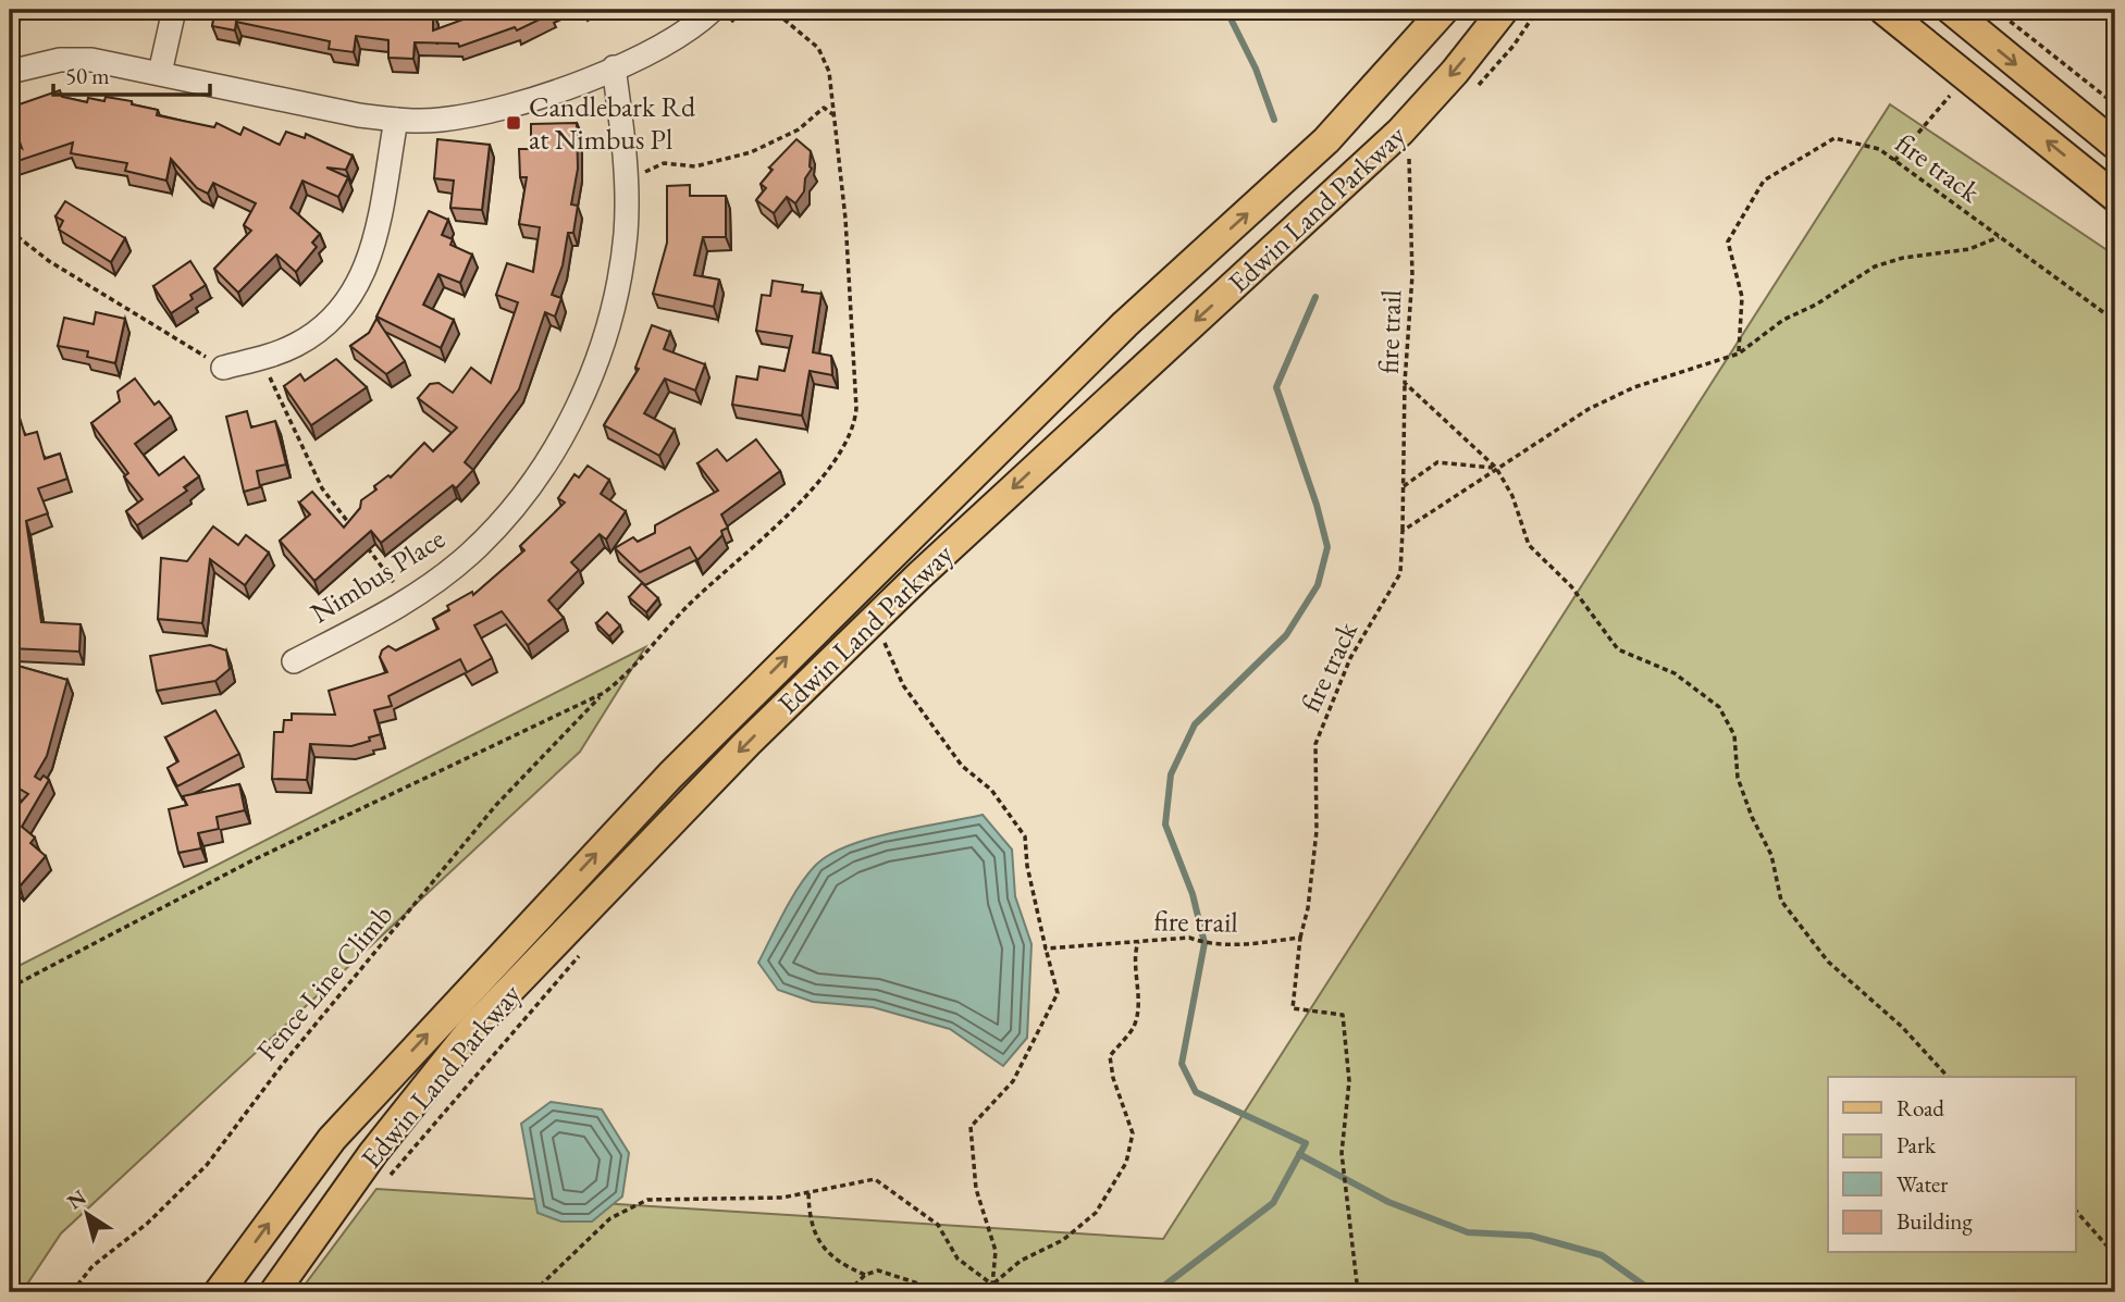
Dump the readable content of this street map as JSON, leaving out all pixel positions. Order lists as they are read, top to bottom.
{
  "streets": {
    "main road": ["Edwin Land Parkway"],
    "street": ["Nimbus Place"],
    "path": ["fire track", "fire trail", "Fence Line Climb"]
  },
  "crossings": [
    ["fire track", "fire trail"]
  ],
  "places": {
    "transit": ["Candlebark Rd at Nimbus Pl"]
  },
  "legend": [
    "Road",
    "Park",
    "Water",
    "Building"
  ],
  "scale_bar": "50 m",
  "north": "top left"
}
